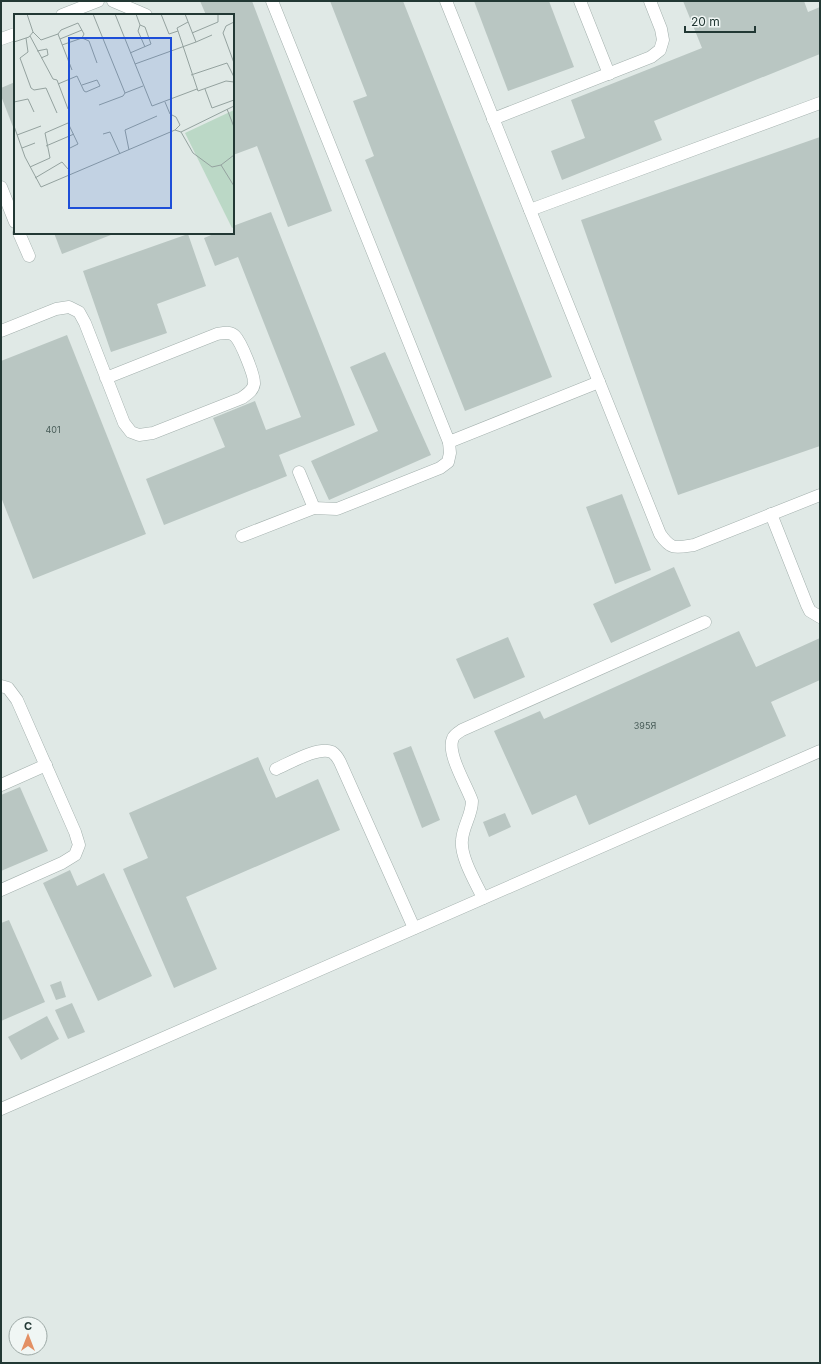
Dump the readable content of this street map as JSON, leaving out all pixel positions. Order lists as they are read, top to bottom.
{
  "house_numbers": ["401", "395Я"],
  "scale_bar": "20 m",
  "north": "top"
}
